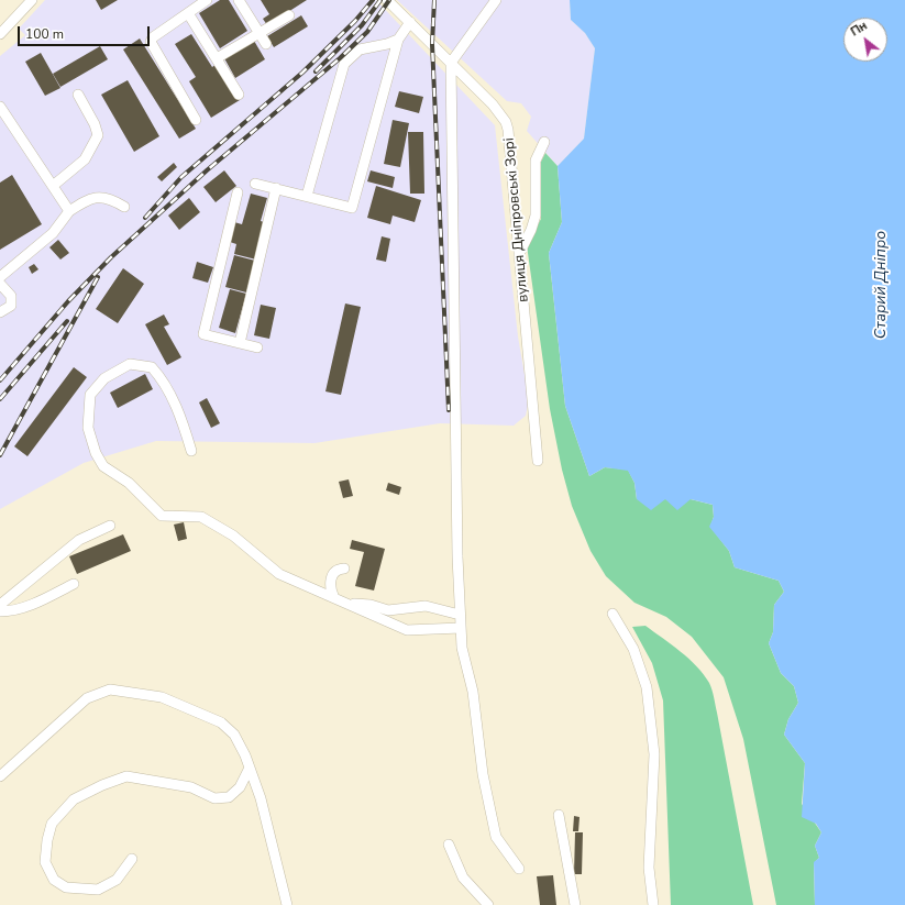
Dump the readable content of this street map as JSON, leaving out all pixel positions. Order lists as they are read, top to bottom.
{
  "streets": {
    "street": ["вулиця Дніпровські Зорі"]
  },
  "water": ["Старий Дніпро"],
  "scale_bar": "100 m",
  "north": "top left"
}
